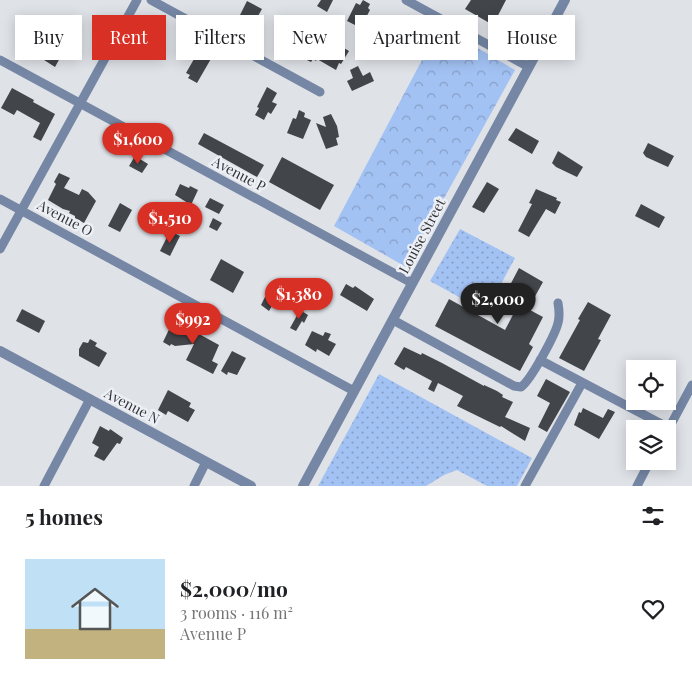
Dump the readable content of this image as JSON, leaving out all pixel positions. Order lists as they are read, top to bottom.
{
  "streets": {
    "street": [
      "Avenue P",
      "Avenue O",
      "Louise Street",
      "Avenue N"
    ]
  },
  "crossings": [
    ["Avenue P", "Louise Street"],
    ["Avenue O", "Louise Street"]
  ],
  "page": {
    "chip": [
      "Buy",
      "Rent",
      "Filters",
      "New",
      "Apartment",
      "House"
    ],
    "price": [
      "$1,600",
      "$1,510",
      "$1,380",
      "$2,000",
      "$992"
    ],
    "heading": "5 homes",
    "list": [
      {
        "name": "$2,000/mo",
        "note": "3 rooms · 116 m² · Avenue P"
      }
    ]
  }
}
